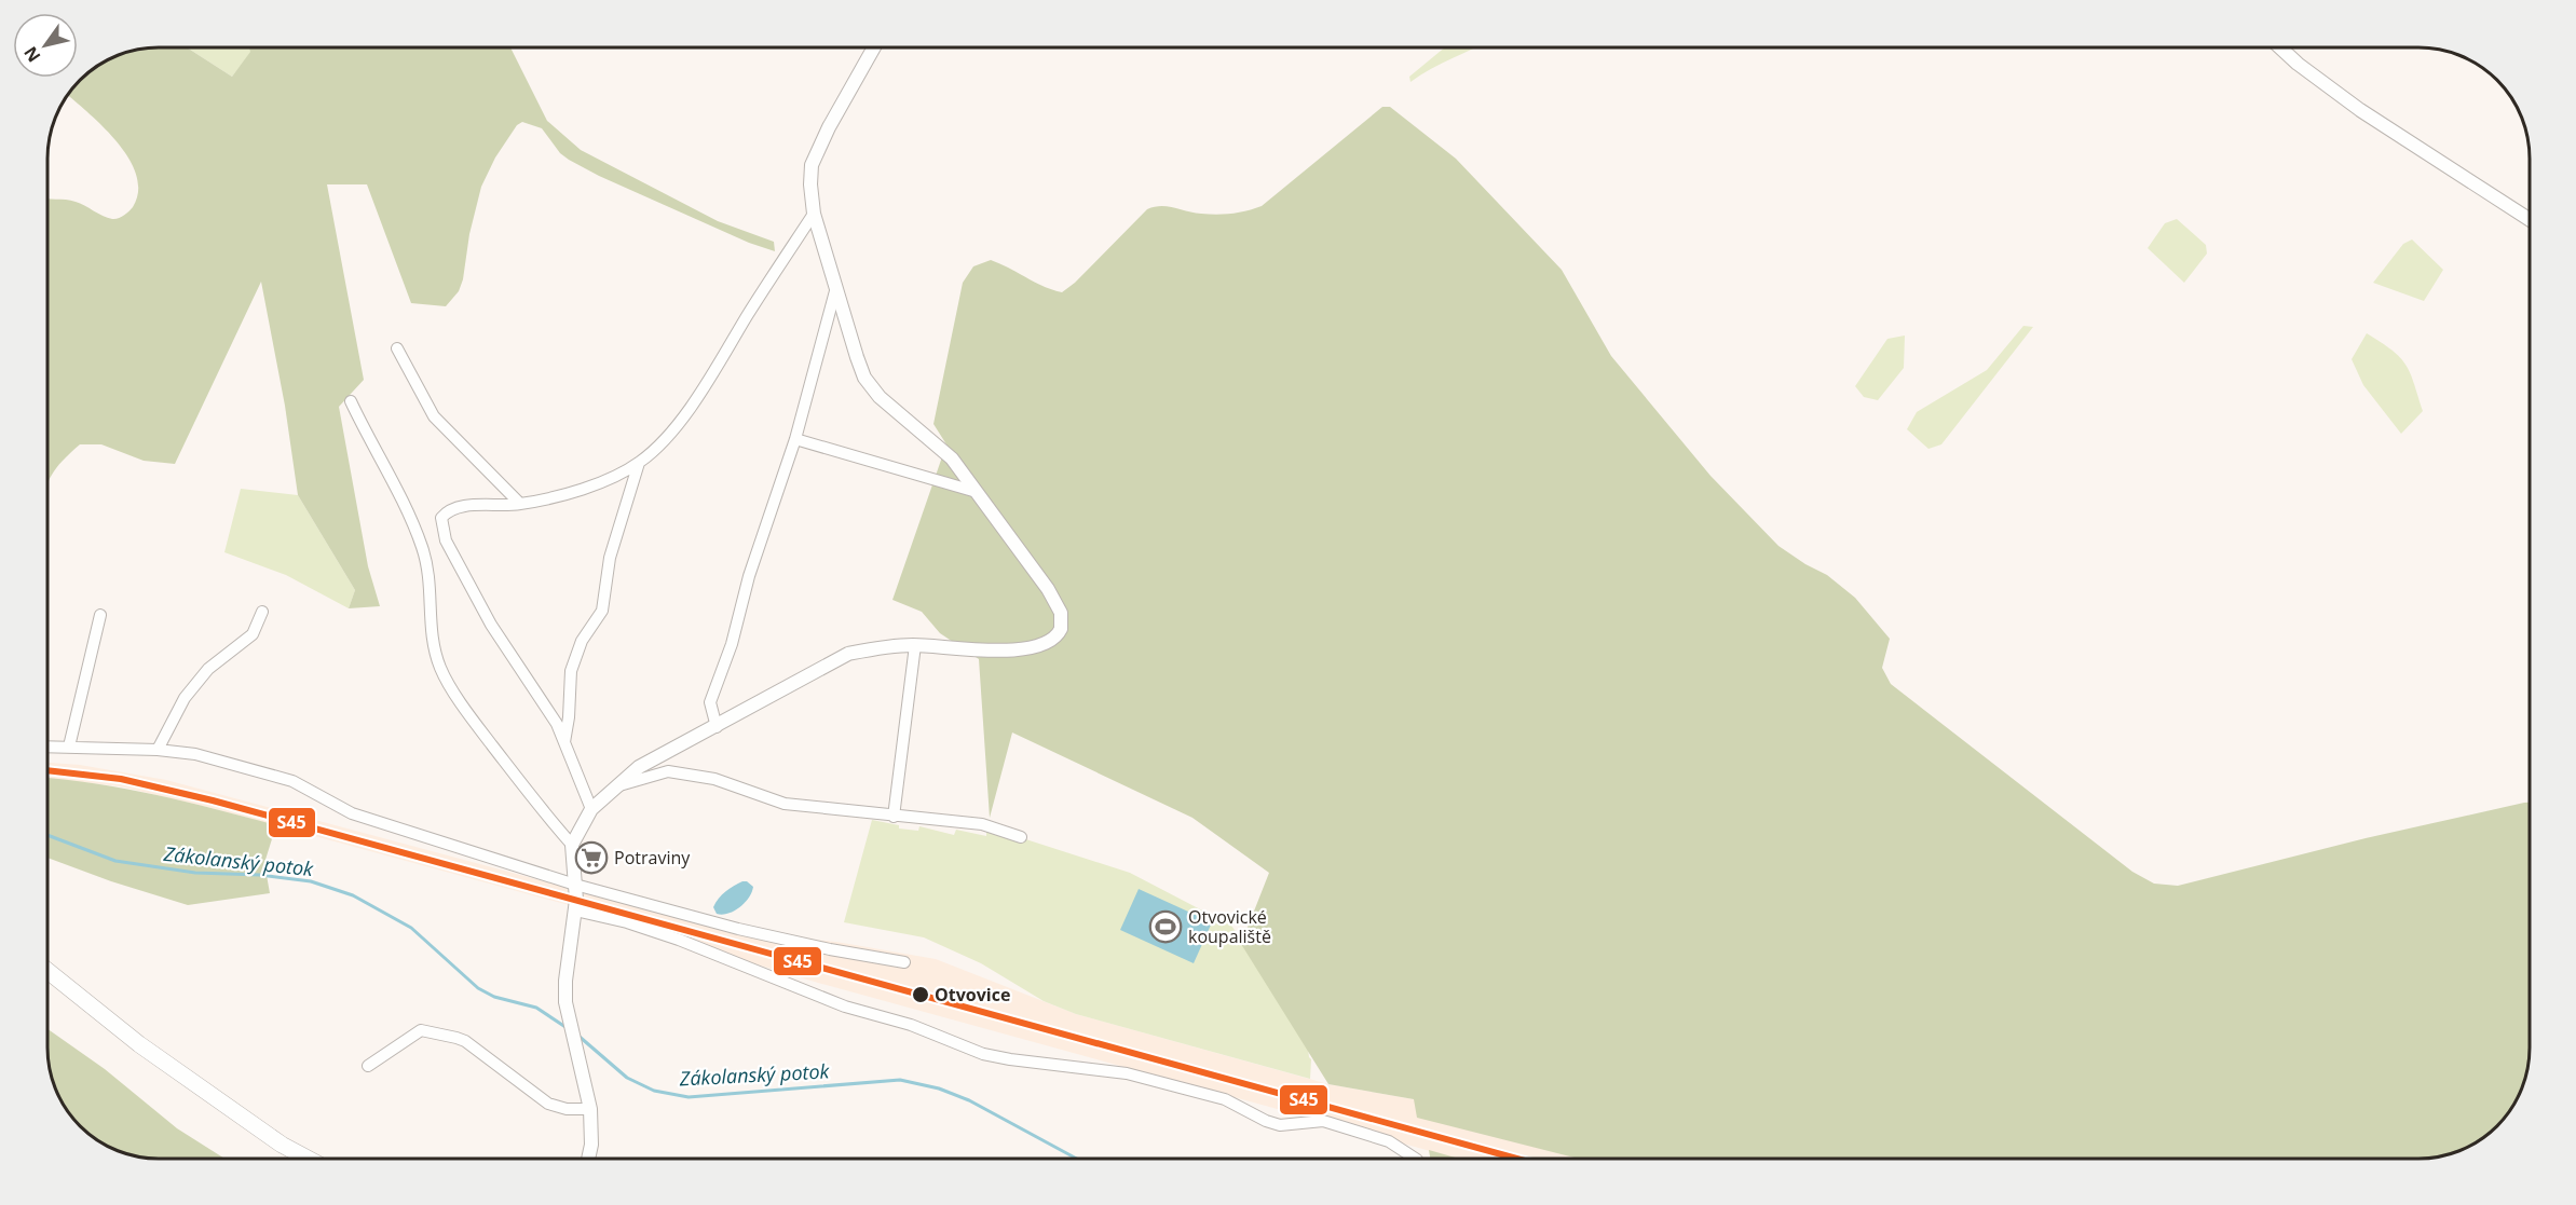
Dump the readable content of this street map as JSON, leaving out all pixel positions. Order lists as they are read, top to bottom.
{
  "water": ["Zákolanský potok"],
  "places": {
    "supermarket": ["Potraviny"],
    "sports": ["Otvovické koupaliště"],
    "other": ["Otvovice"]
  },
  "lines": ["transit line S45"],
  "north": "bottom left"
}
